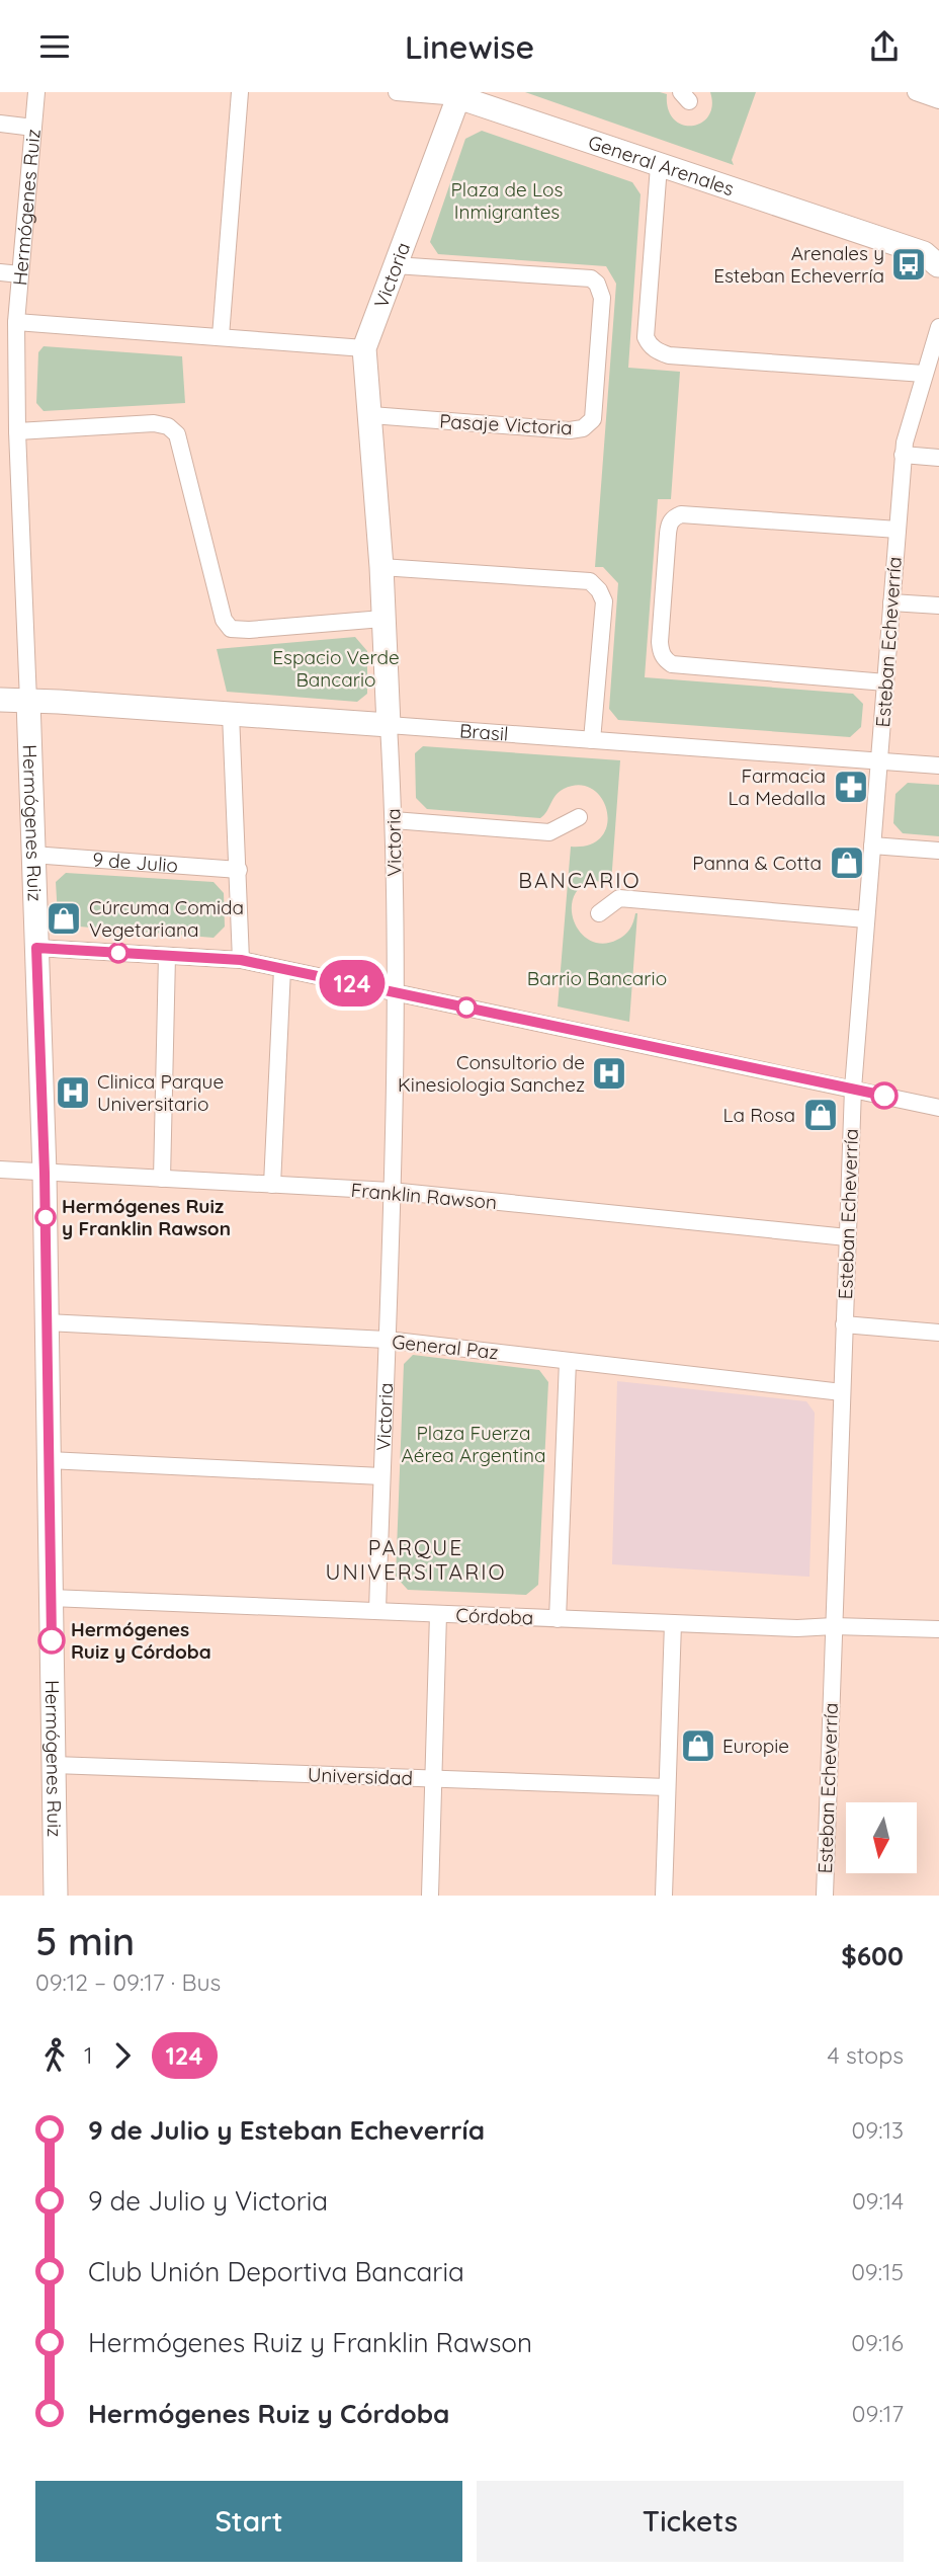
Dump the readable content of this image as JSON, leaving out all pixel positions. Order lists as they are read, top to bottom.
{
  "streets": {
    "street": [
      "General Arenales",
      "Hermógenes Ruiz",
      "Victoria",
      "Pasaje Victoria",
      "Esteban Echeverría",
      "Brasil",
      "9 de Julio",
      "Franklin Rawson",
      "General Paz",
      "Córdoba",
      "Universidad"
    ]
  },
  "crossings": [
    ["General Arenales", "Victoria"],
    ["Hermógenes Ruiz", "Brasil"],
    ["Hermógenes Ruiz", "9 de Julio"],
    ["Hermógenes Ruiz", "Franklin Rawson"],
    ["Hermógenes Ruiz", "General Paz"],
    ["Hermógenes Ruiz", "Córdoba"],
    ["Hermógenes Ruiz", "Universidad"],
    ["Victoria", "Pasaje Victoria"],
    ["Victoria", "Brasil"],
    ["Victoria", "Franklin Rawson"],
    ["Victoria", "General Paz"],
    ["Victoria", "Córdoba"],
    ["Esteban Echeverría", "Brasil"],
    ["Esteban Echeverría", "Franklin Rawson"],
    ["Esteban Echeverría", "General Paz"],
    ["Esteban Echeverría", "Córdoba"]
  ],
  "districts": ["BANCARIO", "PARQUE UNIVERSITARIO"],
  "parks": [
    "Plaza de Los Inmigrantes",
    "Espacio Verde Bancario",
    "Barrio Bancario",
    "Plaza Fuerza Aérea Argentina"
  ],
  "places": {
    "bus stop": ["Arenales y Esteban Echeverría"],
    "pharmacy": ["Farmacia La Medalla"],
    "shop": [
      "Panna & Cotta",
      "Cúrcuma Comida Vegetariana",
      "La Rosa",
      "Europie"
    ],
    "hospital": ["Consultorio de Kinesiologia Sanchez", "Clinica Parque Universitario"],
    "other": ["Hermógenes Ruiz y Franklin Rawson", "Hermógenes Ruiz y Córdoba"]
  },
  "lines": ["bus line 124"],
  "north": "bottom",
  "page": {
    "header": "Linewise",
    "on_map": "124",
    "heading": ["5 min", "09:12 – 09:17 · Bus", "$600"],
    "legs": ["1", "124", "4 stops"],
    "list": [
      {
        "name": "9 de Julio y Esteban Echeverría",
        "value": "09:13"
      },
      {
        "name": "9 de Julio y Victoria",
        "value": "09:14"
      },
      {
        "name": "Club Unión Deportiva Bancaria",
        "value": "09:15"
      },
      {
        "name": "Hermógenes Ruiz y Franklin Rawson",
        "value": "09:16"
      },
      {
        "name": "Hermógenes Ruiz y Córdoba",
        "value": "09:17"
      }
    ],
    "buttons": ["Start", "Tickets"]
  }
}
